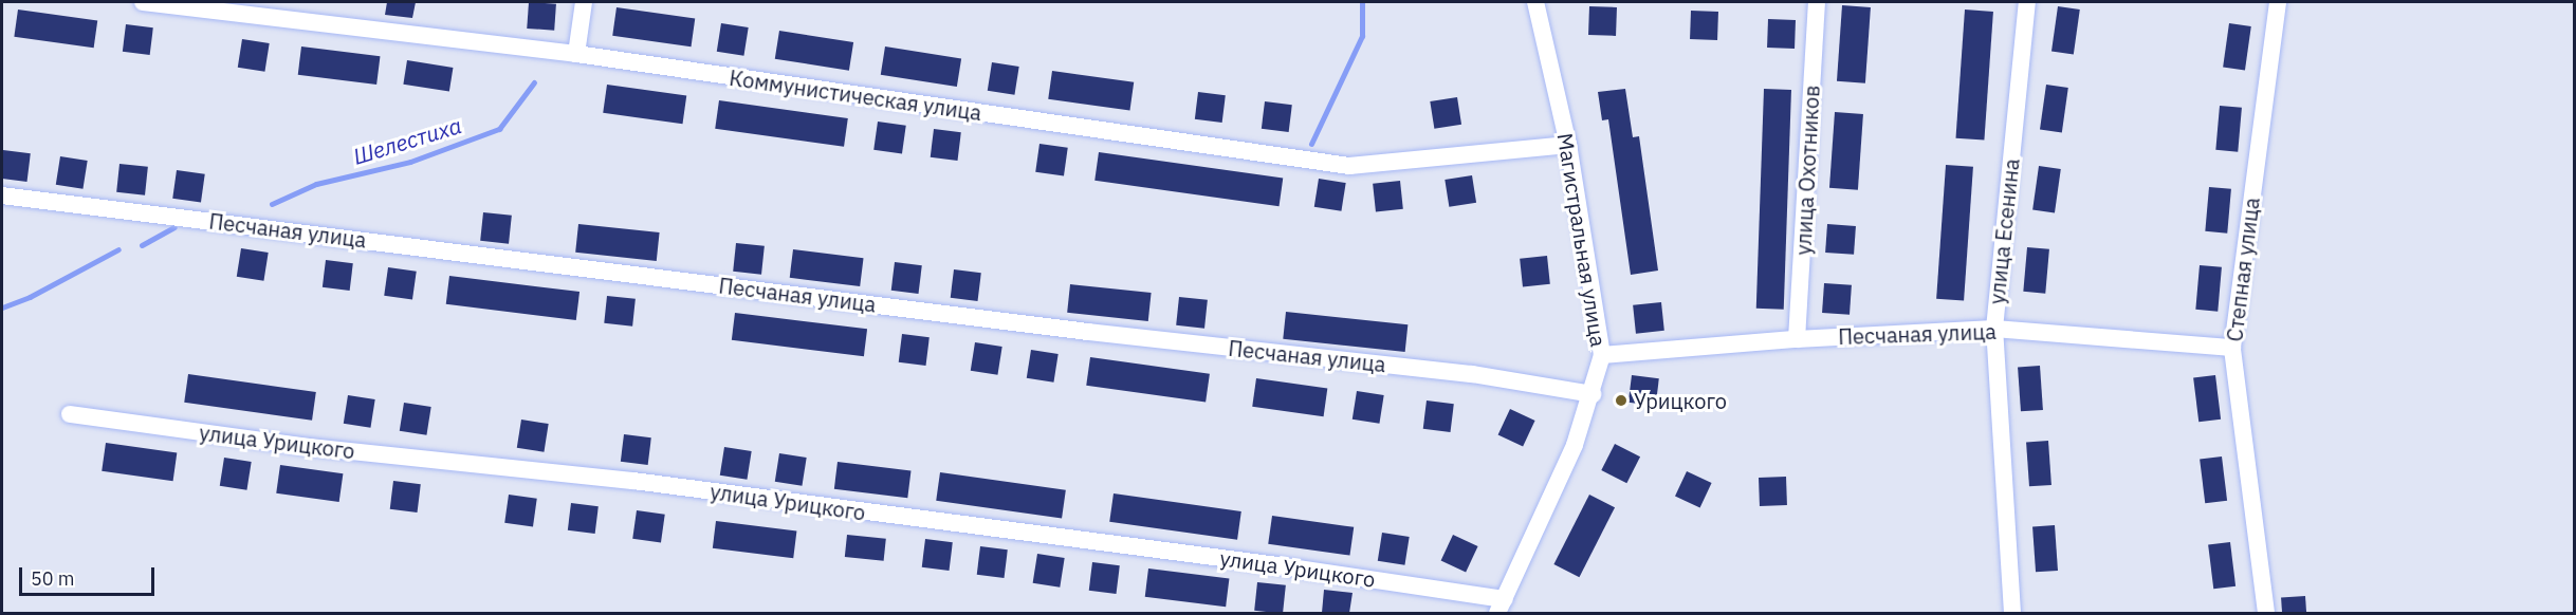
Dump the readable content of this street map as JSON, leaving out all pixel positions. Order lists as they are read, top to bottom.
{
  "streets": {
    "street": [
      "Коммунистическая улица",
      "улица Охотников",
      "Песчаная улица",
      "улица Есенина",
      "Магистральная улица",
      "Степная улица",
      "улица Урицкого"
    ]
  },
  "crossings": [
    ["Коммунистическая улица", "Магистральная улица"],
    ["улица Охотников", "Песчаная улица"],
    ["Песчаная улица", "улица Есенина"],
    ["Песчаная улица", "Магистральная улица"],
    ["Песчаная улица", "Степная улица"],
    ["Магистральная улица", "улица Урицкого"]
  ],
  "water": ["Шелестиха"],
  "places": ["Урицкого"],
  "scale_bar": "50 m"
}
